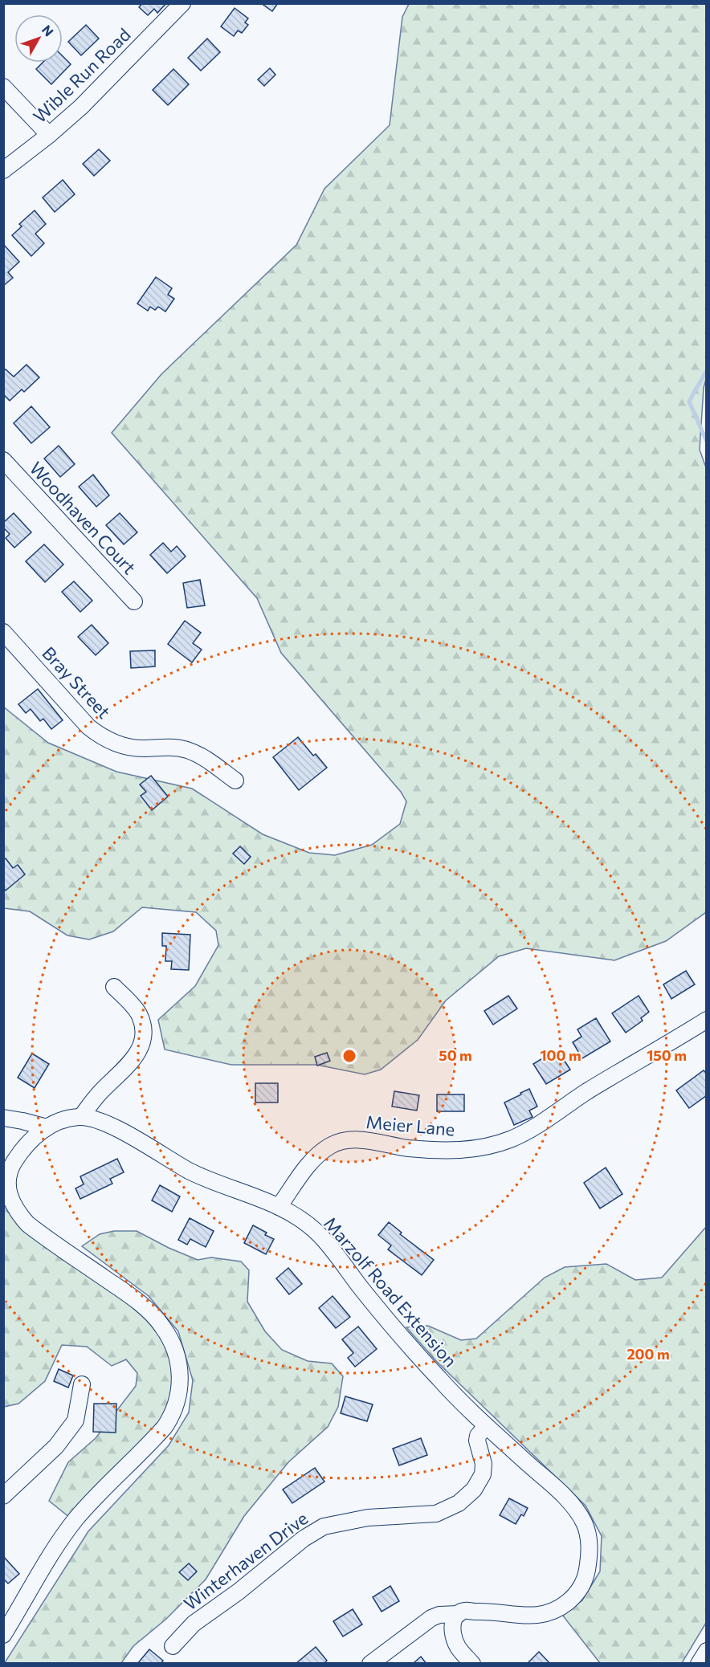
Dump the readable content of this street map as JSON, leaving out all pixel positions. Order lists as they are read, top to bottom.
{
  "streets": {
    "street": [
      "Wible Run Road",
      "Woodhaven Court",
      "Bray Street",
      "Meier Lane",
      "Marzolf Road Extension",
      "Winterhaven Drive"
    ]
  },
  "crossings": [
    ["Meier Lane", "Marzolf Road Extension"],
    ["Marzolf Road Extension", "Winterhaven Drive"]
  ],
  "north": "top right",
  "rings": [
    "50 m",
    "100 m",
    "150 m",
    "200 m"
  ]
}
